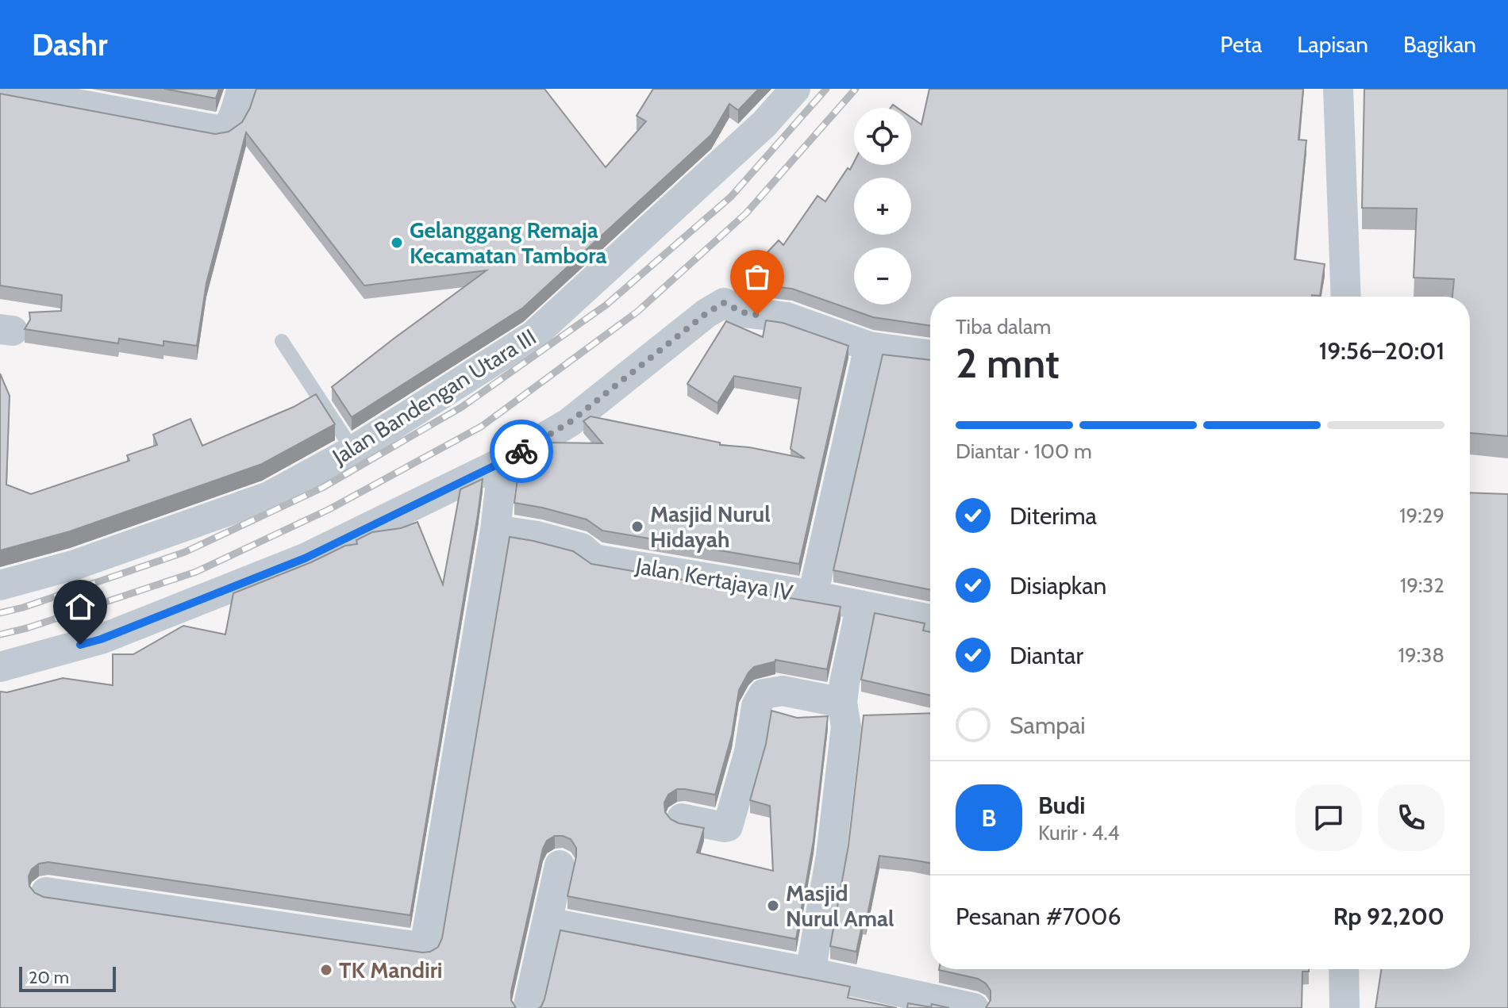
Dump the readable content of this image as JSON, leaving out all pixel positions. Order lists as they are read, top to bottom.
{
  "streets": {
    "street": ["Jalan Bandengan Utara III", "Jalan Kertajaya IV"]
  },
  "places": [
    "Gelanggang Remaja Kecamatan Tambora",
    "Masjid Nurul Hidayah",
    "Masjid Nurul Amal",
    "TK Mandiri"
  ],
  "scale_bar": "20 m",
  "page": {
    "header": "Dashr",
    "nav": ["Peta", "Lapisan", "Bagikan"],
    "map_buttons": ["+", "−"],
    "heading": ["2 mnt", "Tiba dalam", "19:56–20:01"],
    "panel": [
      "Budi",
      "Kurir · 4.4",
      "Pesanan #7006",
      "Rp 92,200"
    ],
    "bar": "Diantar · 100 m",
    "list": [
      ["Diterima", "19:29"],
      ["Disiapkan", "19:32"],
      ["Diantar", "19:38"],
      "Sampai"
    ],
    "round": "B",
    "scale": "20 m"
  }
}
